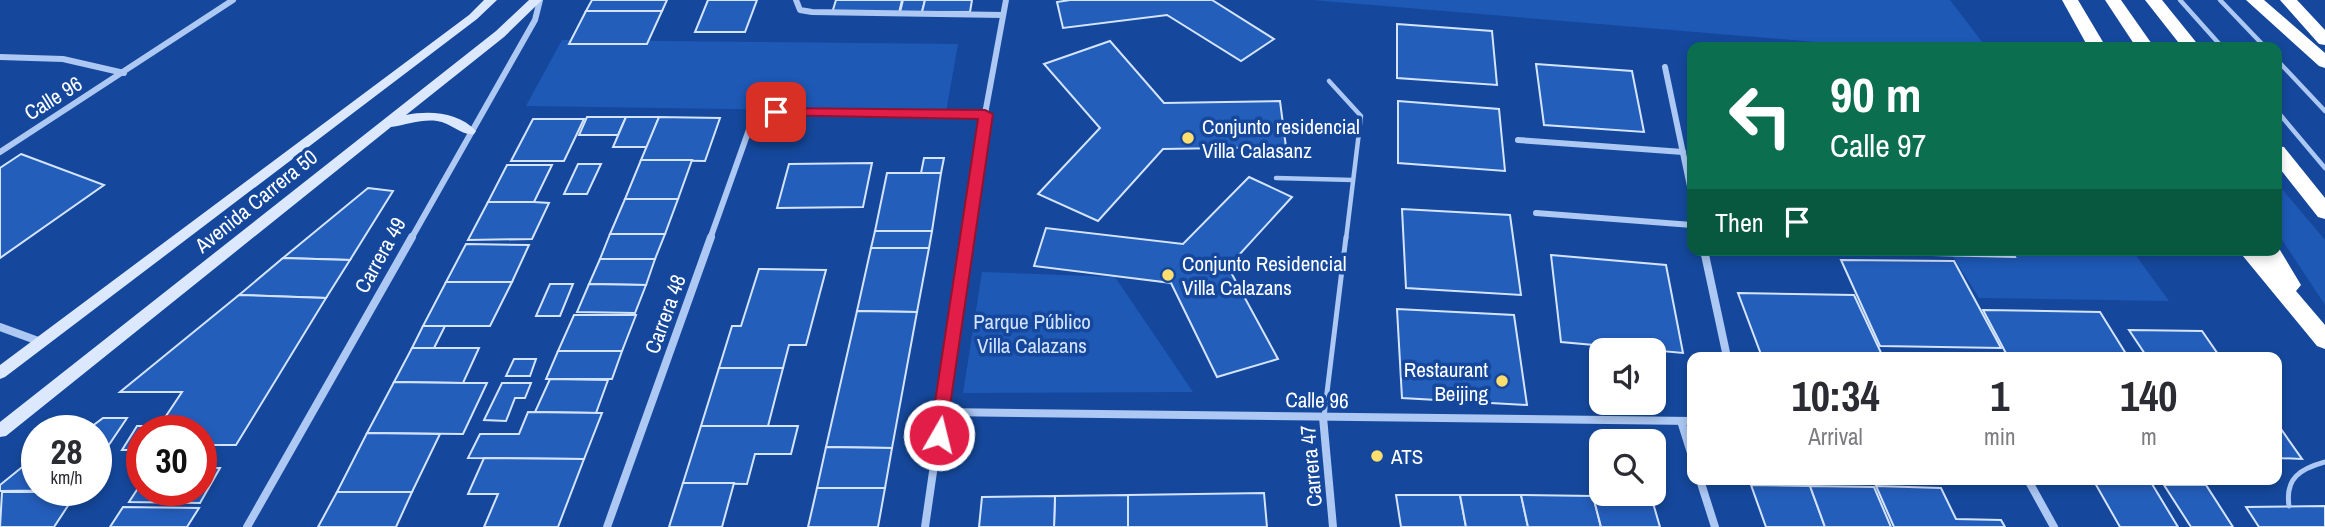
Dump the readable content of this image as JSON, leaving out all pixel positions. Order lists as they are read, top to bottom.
{
  "streets": {
    "street": [
      "Calle 96",
      "Avenida Carrera 50",
      "Carrera 49",
      "Carrera 48",
      "Carrera 47"
    ]
  },
  "crossings": [
    ["Calle 96", "Carrera 47"],
    ["Avenida Carrera 50", "Carrera 49"]
  ],
  "parks": ["Parque Público Villa Calazans"],
  "places": [
    "Conjunto residencial Villa Calasanz",
    "Conjunto Residencial Villa Calazans",
    "Restaurant Beijing",
    "ATS"
  ],
  "page": {
    "turn": ["90 m", "Calle 97"],
    "then": "Then",
    "eta": [
      "10:34",
      "Arrival",
      "1",
      "min",
      "140",
      "m"
    ],
    "speed": "28 km/h",
    "limit": "30"
  }
}
